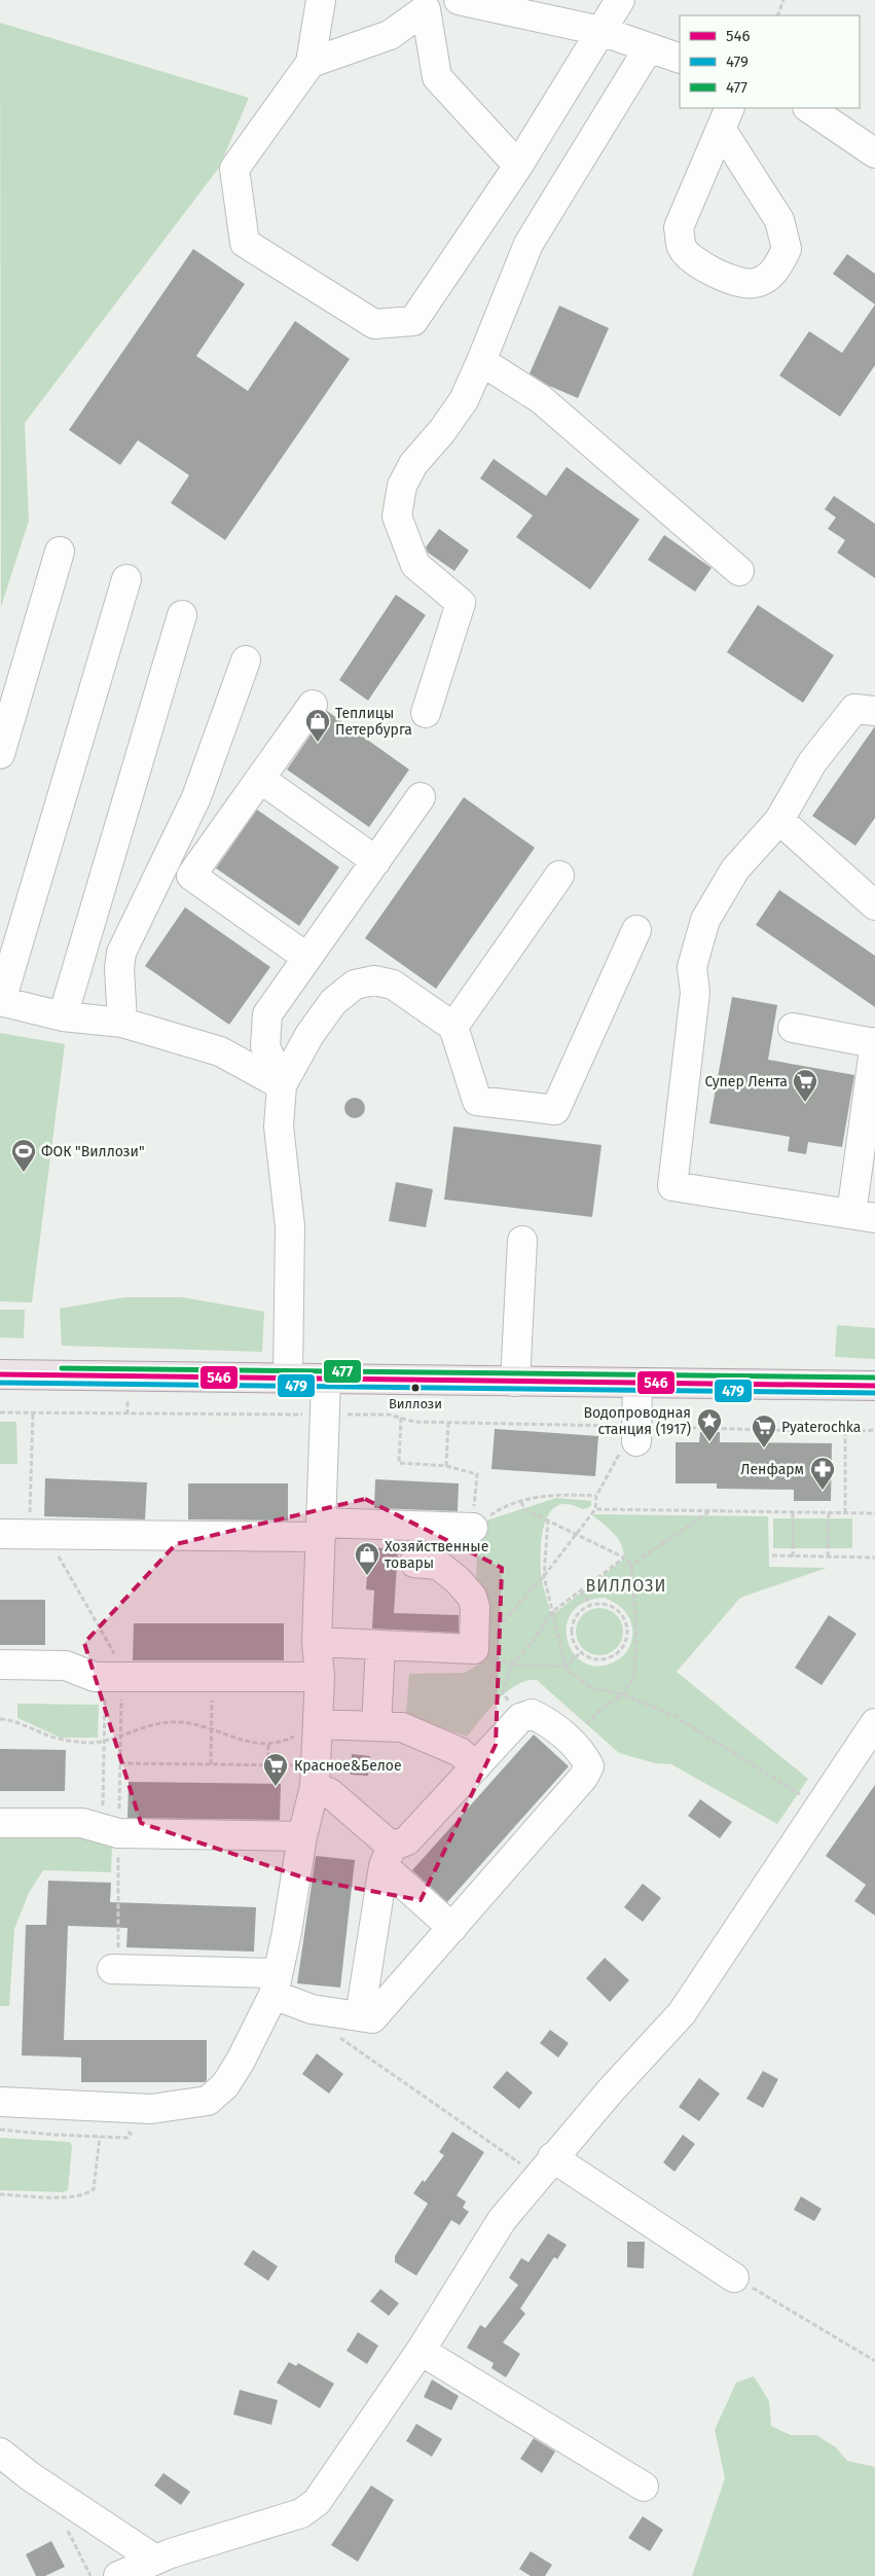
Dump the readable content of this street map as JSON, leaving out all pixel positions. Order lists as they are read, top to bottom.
{
  "districts": ["ВИЛЛОЗИ"],
  "places": {
    "shop": ["Теплицы Петербурга", "Хозяйственные товары"],
    "supermarket": ["Супер Лента", "Pyaterochka", "Красное&Белое"],
    "sports": ["ФОК \"Виллози\""],
    "other": ["Виллози"],
    "place": ["Водопроводная станция (1917)"],
    "pharmacy": ["Ленфарм"]
  },
  "lines": ["transit line 477", "transit line 546", "transit line 479"],
  "legend": ["546", "479", "477"]
}
